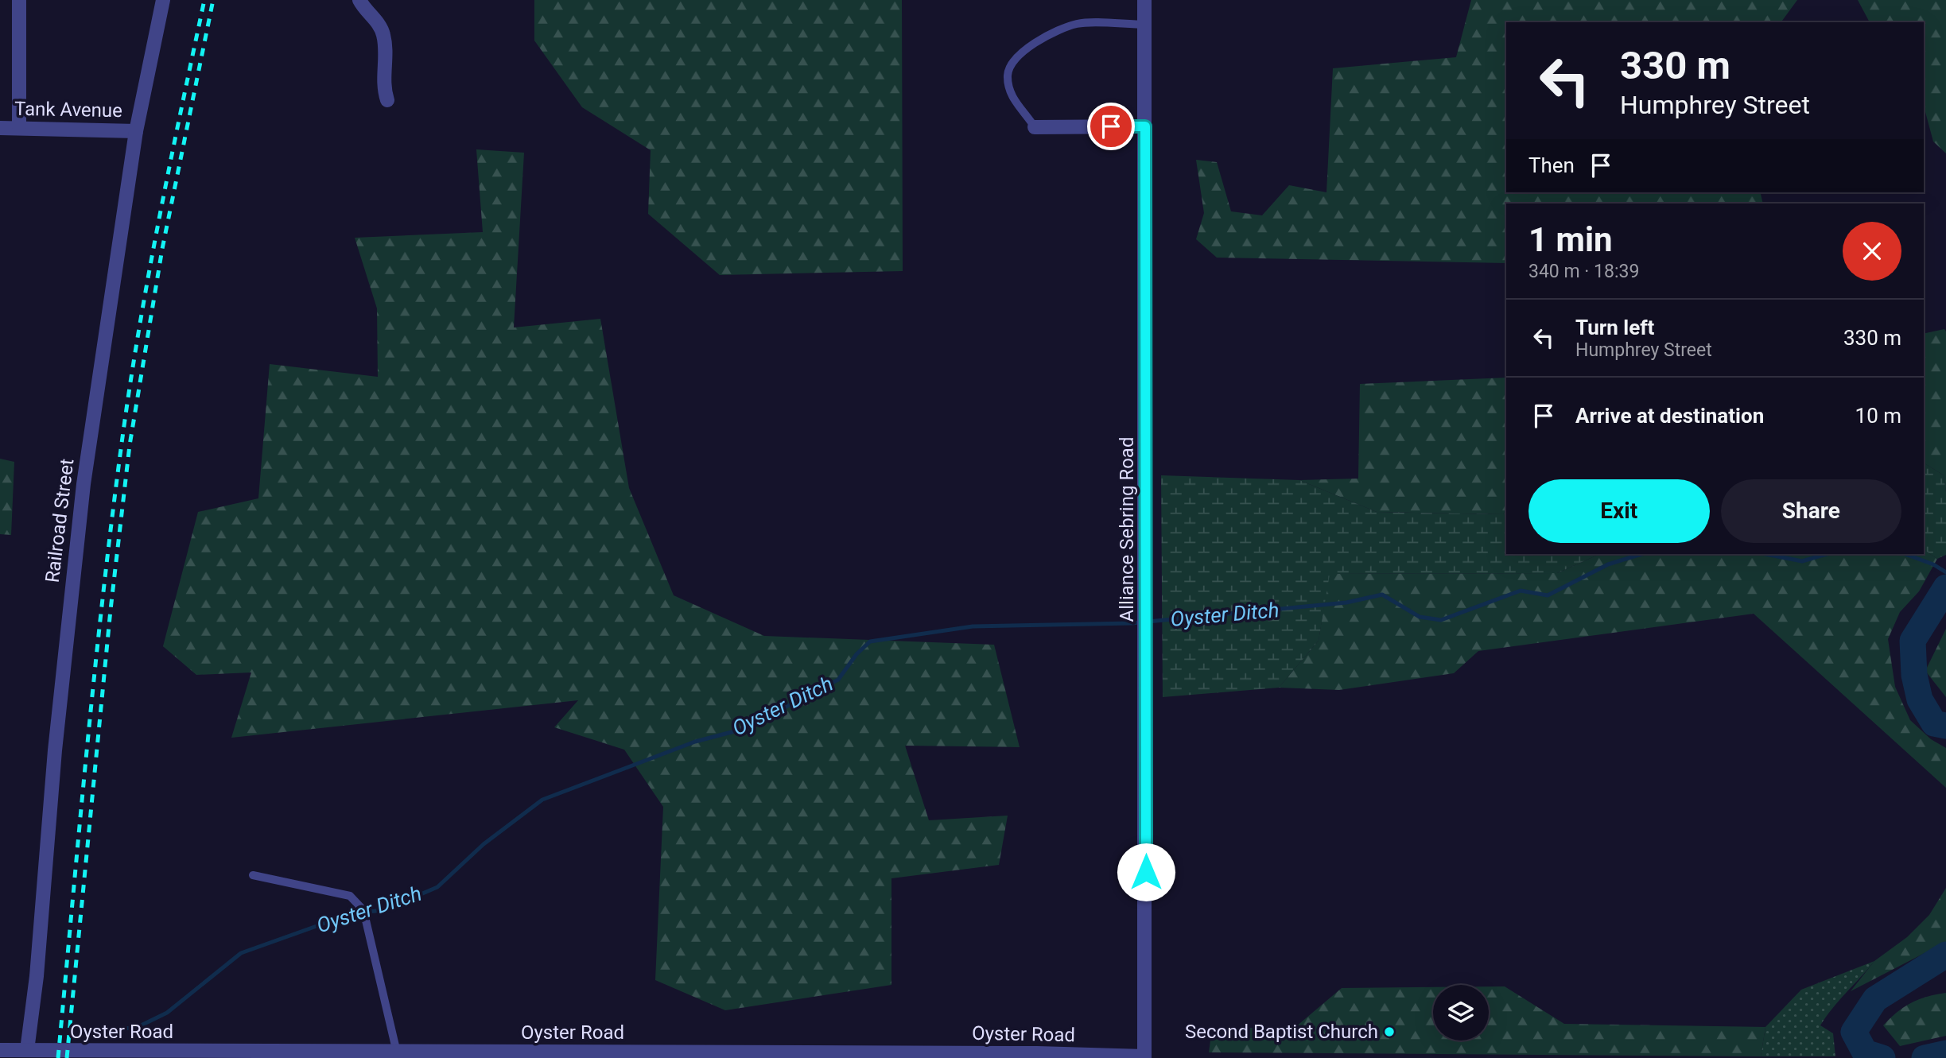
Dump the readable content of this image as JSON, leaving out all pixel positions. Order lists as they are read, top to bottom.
{
  "streets": {
    "street": [
      "Tank Avenue",
      "Railroad Street",
      "Alliance Sebring Road",
      "Oyster Road"
    ]
  },
  "crossings": [
    ["Tank Avenue", "Railroad Street"],
    ["Railroad Street", "Oyster Road"],
    ["Alliance Sebring Road", "Oyster Road"]
  ],
  "water": ["Oyster Ditch"],
  "places": ["Second Baptist Church"],
  "page": {
    "turn": ["330 m", "Humphrey Street"],
    "then": "Then",
    "heading": ["1 min", "340 m · 18:39"],
    "list": [
      {
        "name": "Turn left",
        "note": "Humphrey Street",
        "value": "330 m"
      },
      {
        "name": "Arrive at destination",
        "value": "10 m"
      }
    ],
    "buttons": ["Exit", "Share"]
  }
}
